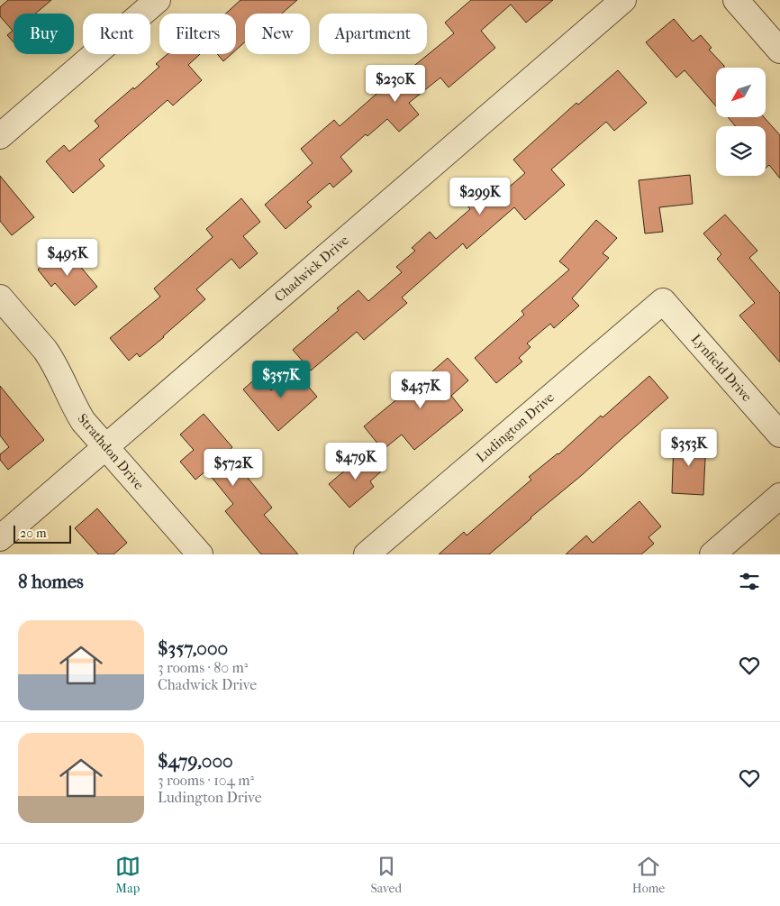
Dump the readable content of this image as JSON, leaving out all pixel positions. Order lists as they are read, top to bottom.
{
  "streets": {
    "street": [
      "Chadwick Drive",
      "Lynfield Drive",
      "Ludington Drive",
      "Strathdon Drive"
    ]
  },
  "crossings": [
    ["Chadwick Drive", "Strathdon Drive"],
    ["Lynfield Drive", "Ludington Drive"]
  ],
  "scale_bar": "20 m",
  "north": "bottom left",
  "page": {
    "chip": [
      "Buy",
      "Rent",
      "Filters",
      "New",
      "Apartment"
    ],
    "price": [
      "$230K",
      "$299K",
      "$495K",
      "$357K",
      "$437K",
      "$353K",
      "$479K",
      "$572K"
    ],
    "scale": "20 m",
    "heading": "8 homes",
    "list": [
      {
        "name": "$357,000",
        "note": "3 rooms · 80 m² · Chadwick Drive"
      },
      {
        "name": "$479,000",
        "note": "3 rooms · 104 m² · Ludington Drive"
      }
    ],
    "tabs": ["Map", "Saved", "Home"]
  }
}
